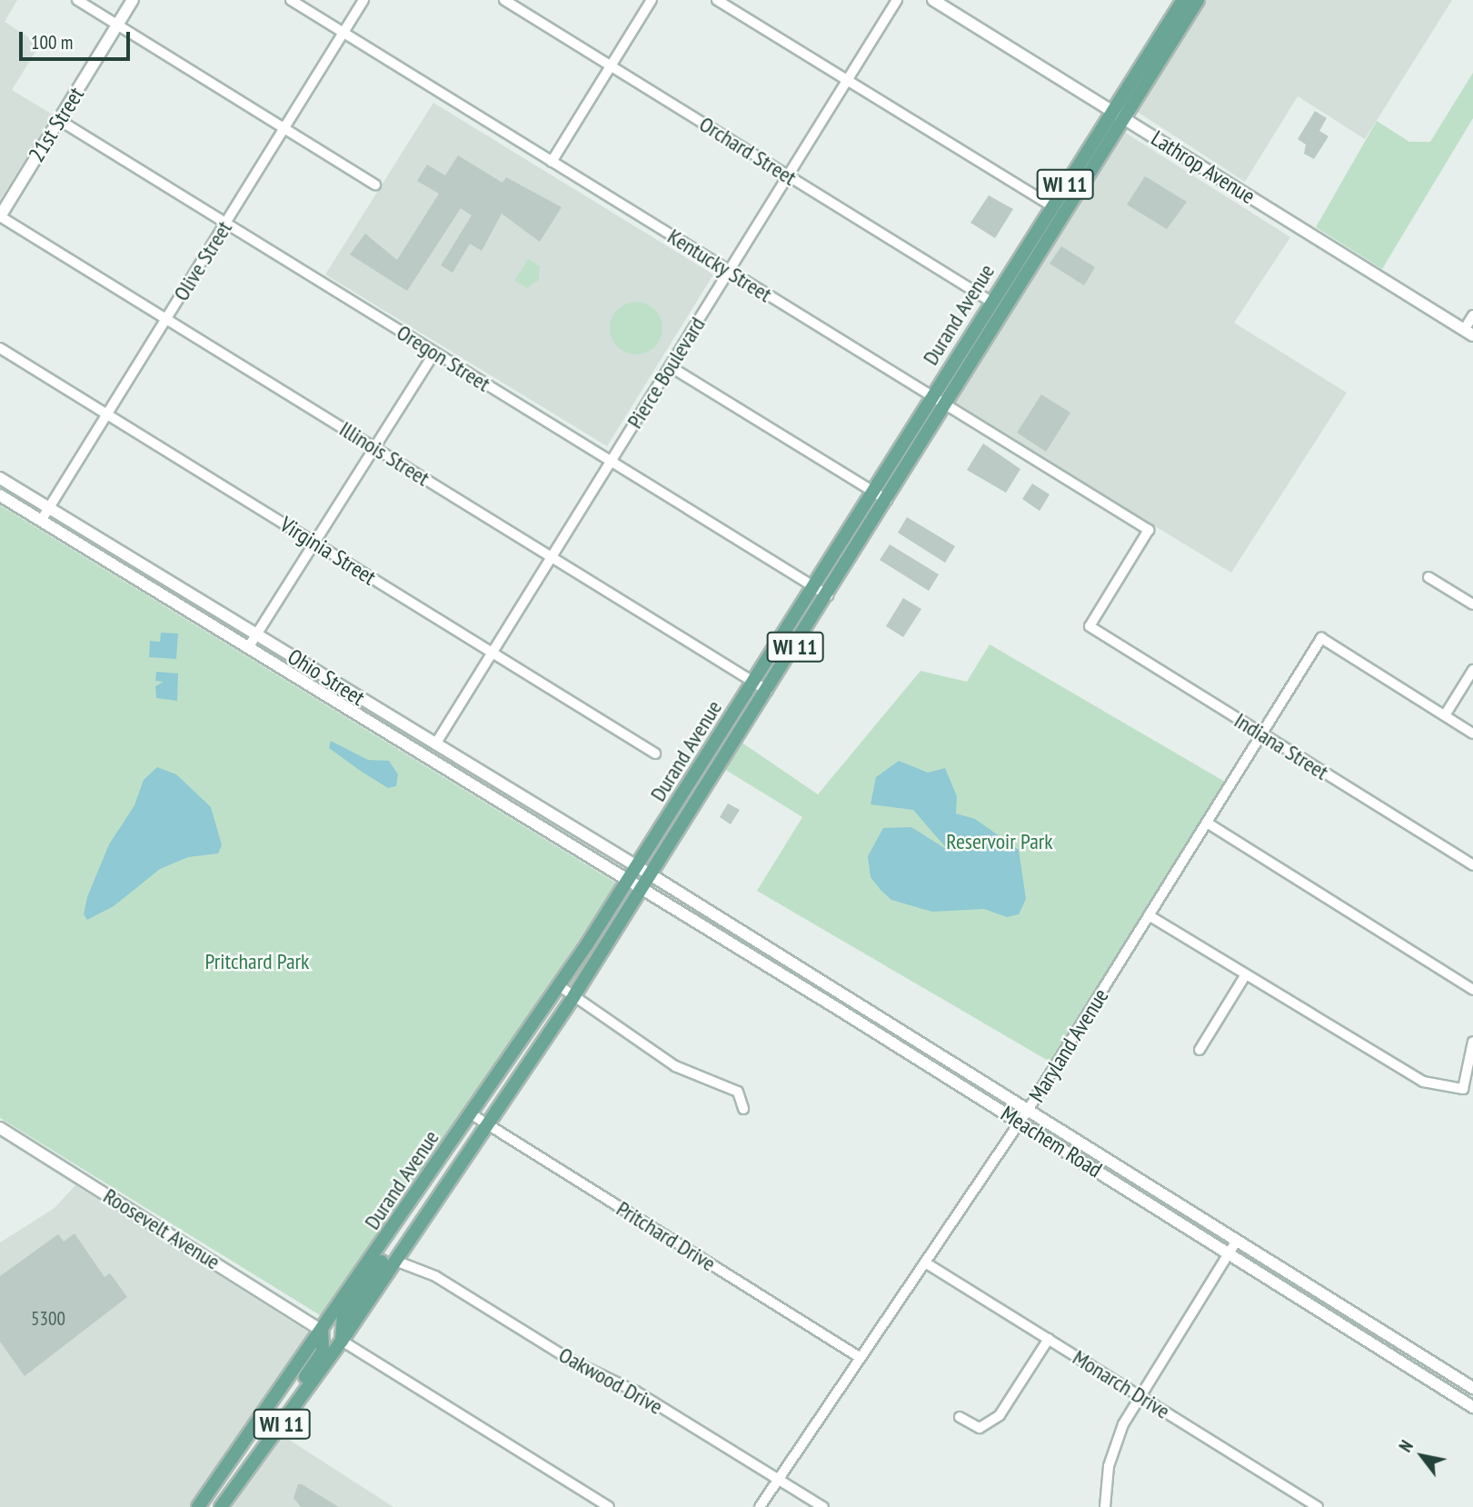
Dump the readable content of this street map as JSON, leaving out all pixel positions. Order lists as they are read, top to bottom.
{
  "streets": {
    "main road": ["WI 11", "Durand Avenue"],
    "street": [
      "21st Street",
      "Orchard Street",
      "Lathrop Avenue",
      "Olive Street",
      "Kentucky Street",
      "Oregon Street",
      "Pierce Boulevard",
      "Illinois Street",
      "Virginia Street",
      "Ohio Street",
      "Indiana Street",
      "Maryland Avenue",
      "Meachem Road",
      "Roosevelt Avenue",
      "Pritchard Drive",
      "Oakwood Drive",
      "Monarch Drive"
    ]
  },
  "crossings": [
    ["21st Street", "Oregon Street"],
    ["21st Street", "Illinois Street"],
    ["Orchard Street", "Durand Avenue"],
    ["Orchard Street", "Pierce Boulevard"],
    ["Lathrop Avenue", "Durand Avenue"],
    ["Olive Street", "Kentucky Street"],
    ["Olive Street", "Oregon Street"],
    ["Olive Street", "Illinois Street"],
    ["Olive Street", "Virginia Street"],
    ["Olive Street", "Ohio Street"],
    ["Kentucky Street", "Durand Avenue"],
    ["Kentucky Street", "Pierce Boulevard"],
    ["Kentucky Street", "Indiana Street"],
    ["Durand Avenue", "Oregon Street"],
    ["Durand Avenue", "Illinois Street"],
    ["Durand Avenue", "Ohio Street"],
    ["Durand Avenue", "Meachem Road"],
    ["Durand Avenue", "Roosevelt Avenue"],
    ["Durand Avenue", "Pritchard Drive"],
    ["Durand Avenue", "Oakwood Drive"],
    ["Oregon Street", "Pierce Boulevard"],
    ["Pierce Boulevard", "Illinois Street"],
    ["Pierce Boulevard", "Virginia Street"],
    ["Pierce Boulevard", "Ohio Street"],
    ["Ohio Street", "Meachem Road"],
    ["Indiana Street", "Maryland Avenue"],
    ["Maryland Avenue", "Meachem Road"],
    ["Maryland Avenue", "Pritchard Drive"],
    ["Maryland Avenue", "Oakwood Drive"],
    ["Maryland Avenue", "Monarch Drive"]
  ],
  "parks": ["Reservoir Park", "Pritchard Park"],
  "house_numbers": ["5300"],
  "scale_bar": "100 m",
  "north": "top left"
}
